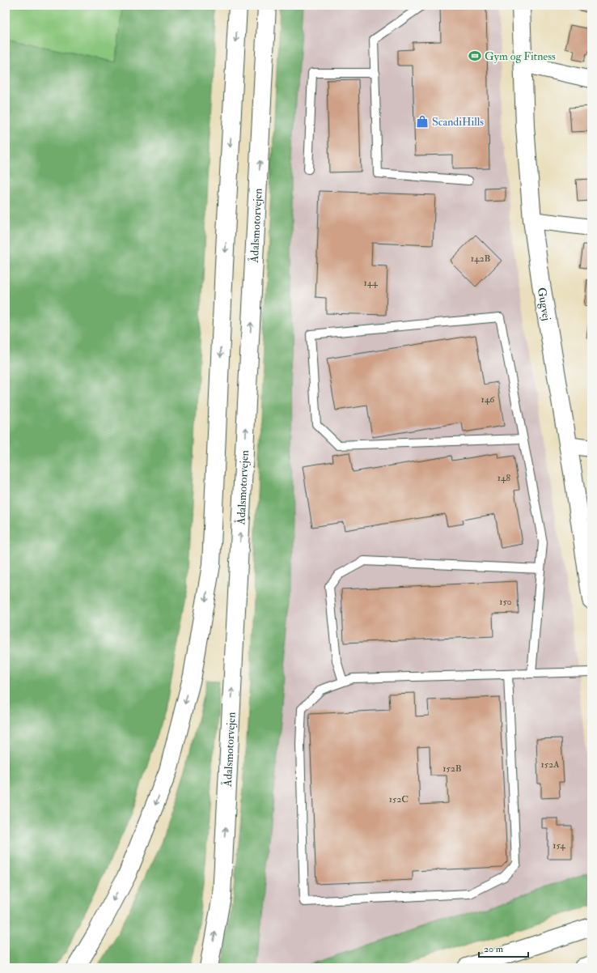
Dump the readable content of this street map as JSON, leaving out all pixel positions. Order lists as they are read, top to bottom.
{
  "streets": {
    "main road": ["Ådalsmotorvejen", "Gugvej"]
  },
  "places": {
    "sports": ["Gym og Fitness"],
    "shop": ["ScandiHills"]
  },
  "house_numbers": [
    "142B",
    "144",
    "146",
    "148",
    "150",
    "152A",
    "152B",
    "152C",
    "154"
  ],
  "scale_bar": "20 m"
}
